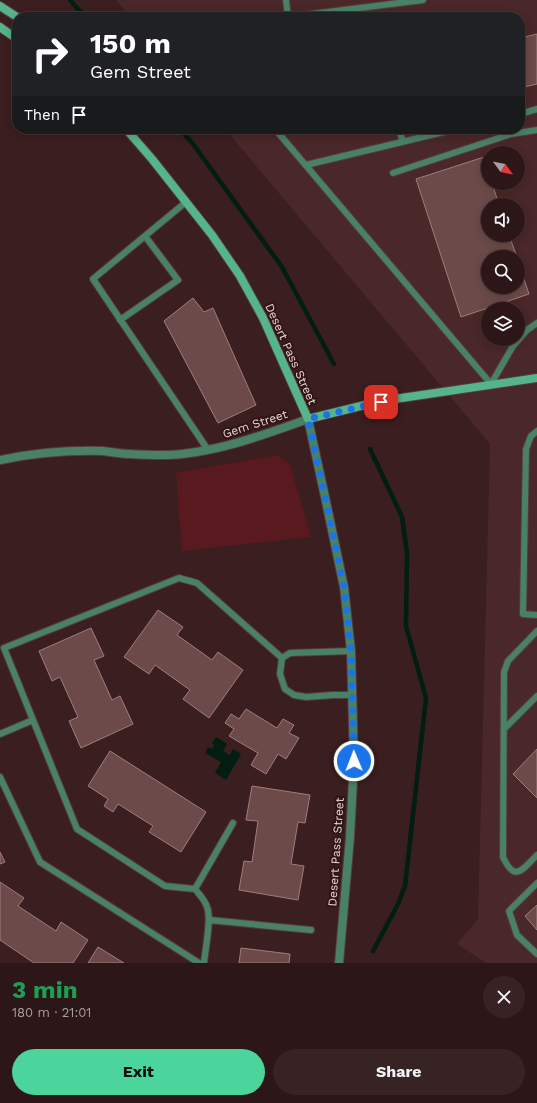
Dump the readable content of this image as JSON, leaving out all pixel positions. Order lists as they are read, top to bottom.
{
  "streets": {
    "street": ["Desert Pass Street", "Gem Street"]
  },
  "crossings": [
    ["Desert Pass Street", "Gem Street"]
  ],
  "north": "bottom right",
  "page": {
    "turn": ["150 m", "Gem Street"],
    "then": "Then",
    "heading": ["3 min", "180 m · 21:01"],
    "buttons": ["Exit", "Share"]
  }
}
